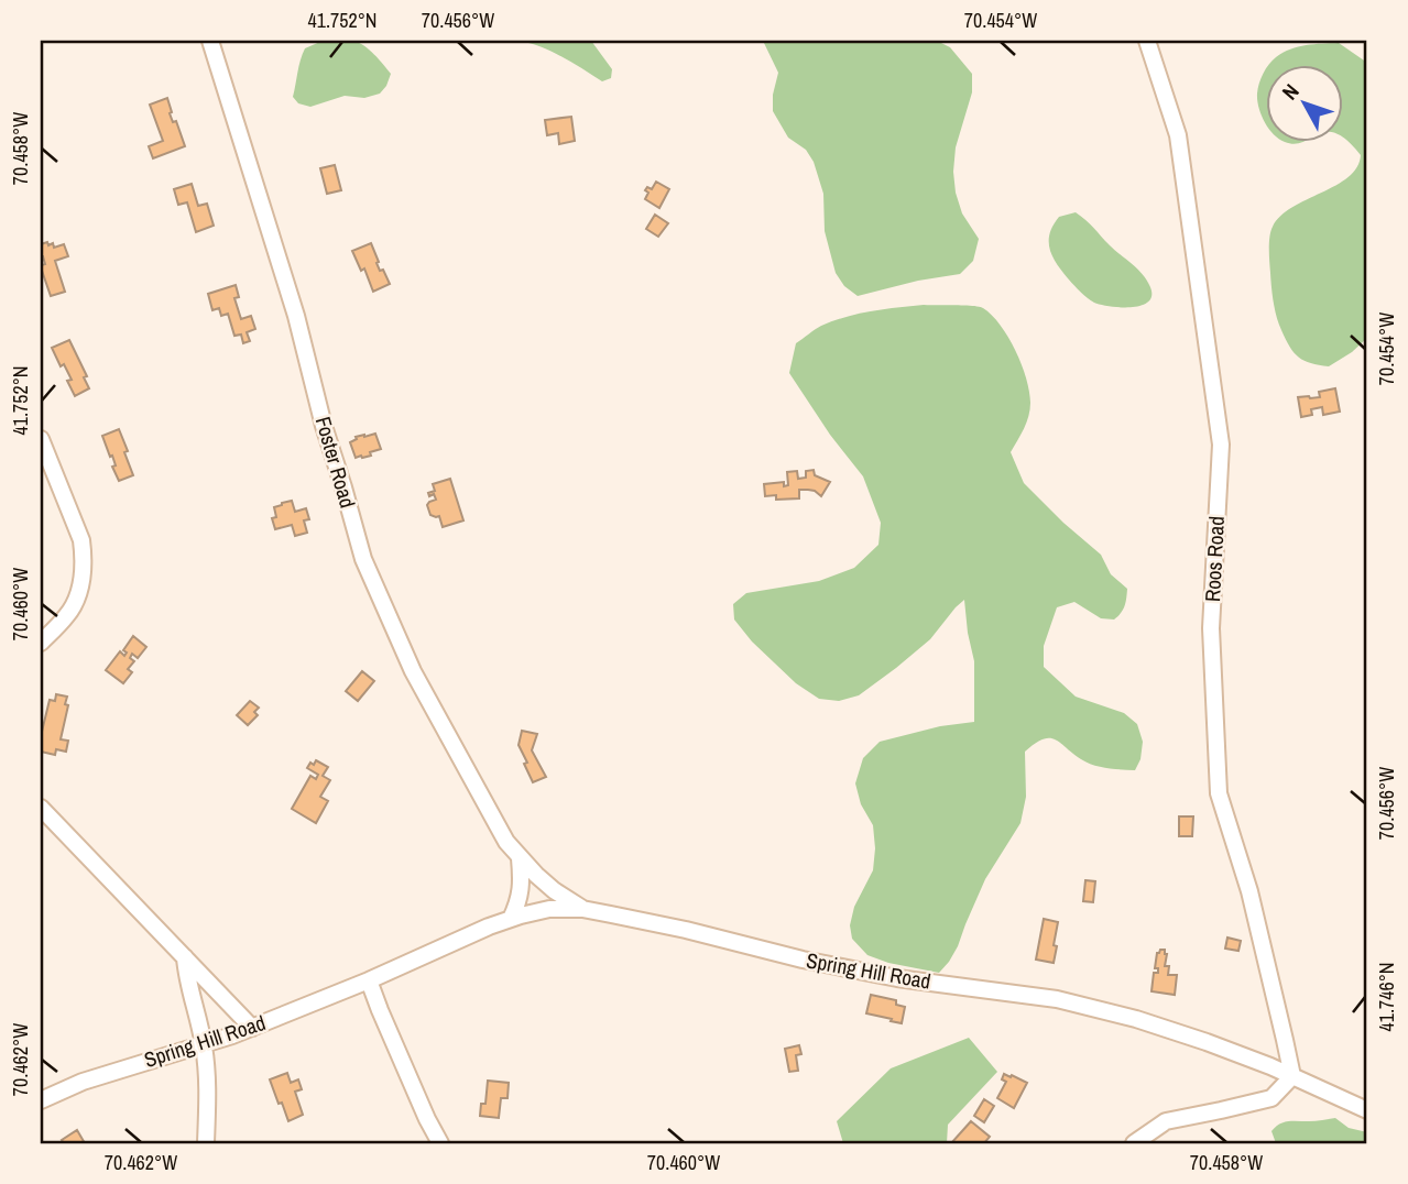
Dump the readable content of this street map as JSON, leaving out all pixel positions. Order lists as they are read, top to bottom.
{
  "streets": {
    "street": ["Foster Road", "Roos Road", "Spring Hill Road"]
  },
  "crossings": [
    ["Foster Road", "Spring Hill Road"],
    ["Roos Road", "Spring Hill Road"]
  ],
  "north": "top left",
  "coordinates": [
    "41.752°N",
    "70.456°W",
    "70.454°W",
    "70.458°W",
    "70.460°W",
    "41.746°N",
    "70.462°W"
  ]
}
